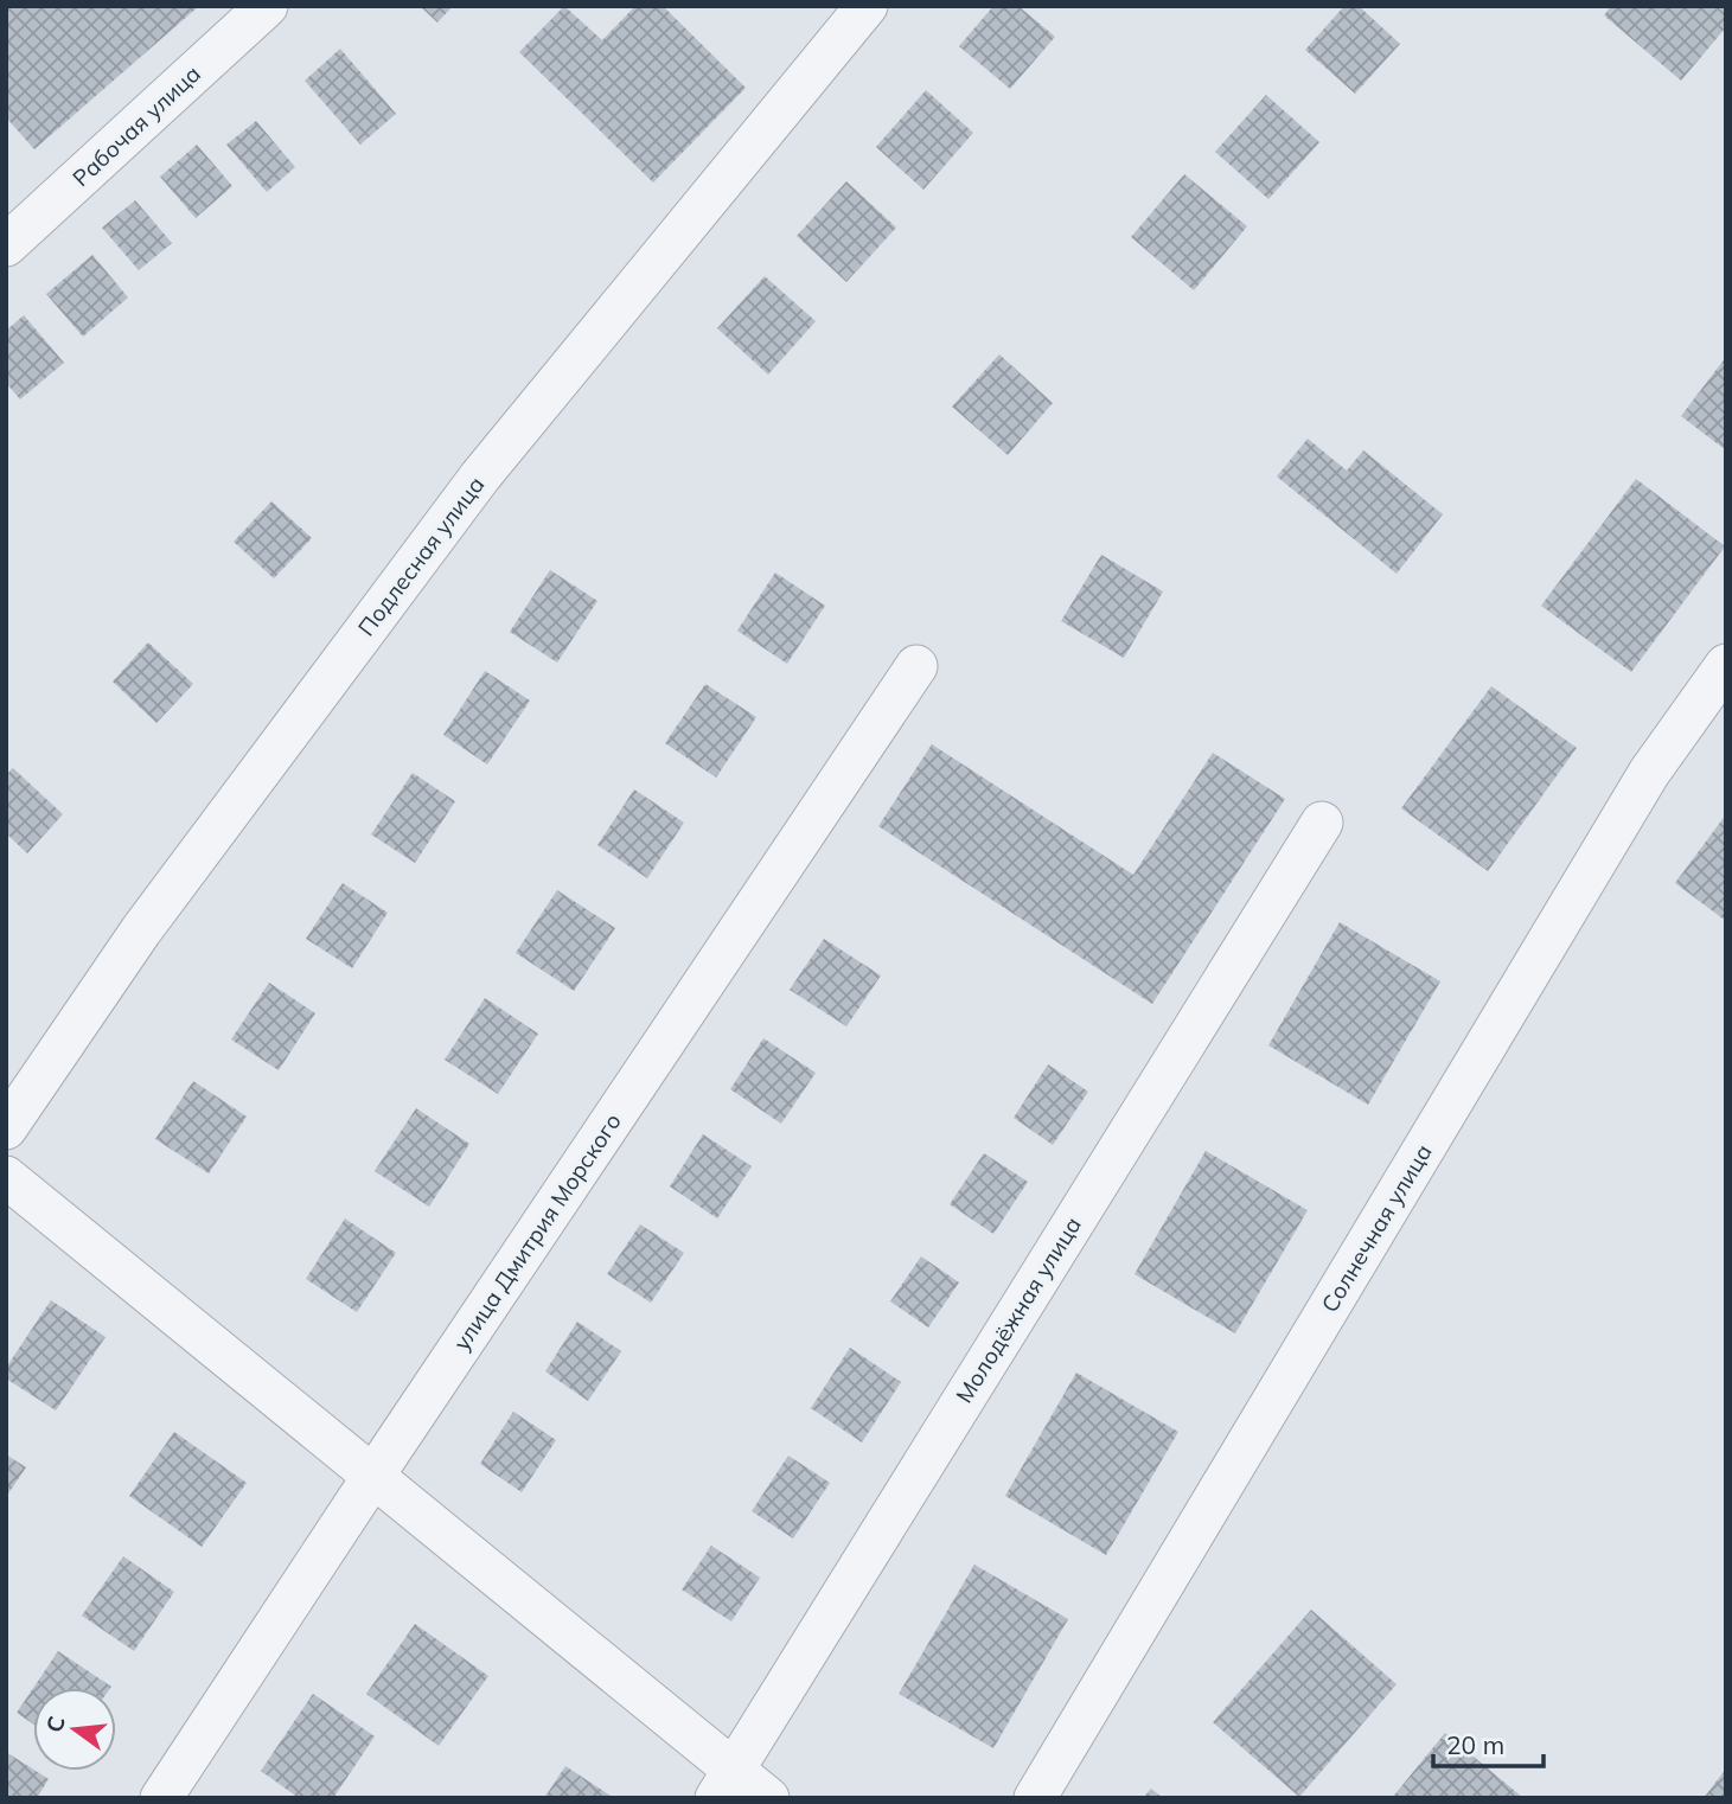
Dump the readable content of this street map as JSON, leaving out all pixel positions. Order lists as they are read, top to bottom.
{
  "streets": {
    "street": [
      "Рабочая улица",
      "Подлесная улица",
      "Солнечная улица",
      "улица Дмитрия Морского",
      "Молодёжная улица"
    ]
  },
  "scale_bar": "20 m",
  "north": "left"
}
